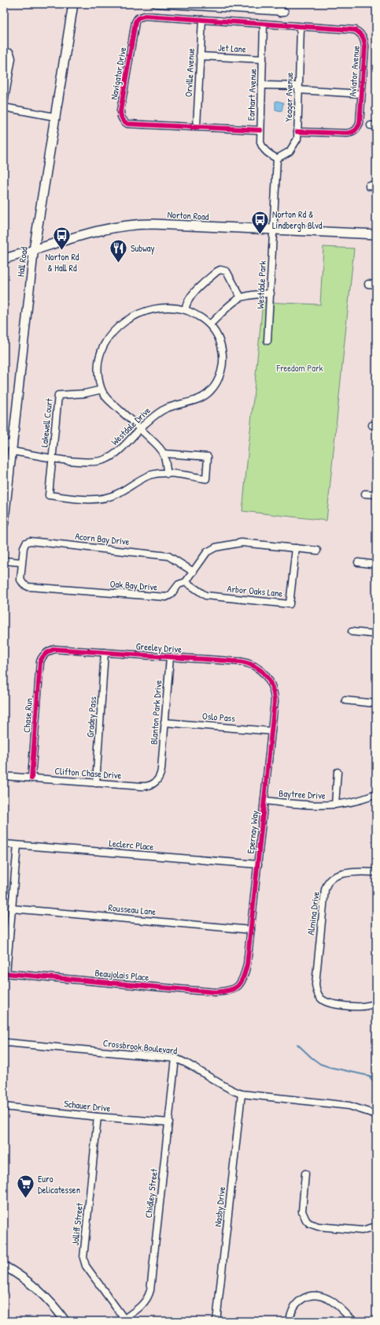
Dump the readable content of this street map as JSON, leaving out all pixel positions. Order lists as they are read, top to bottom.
{
  "streets": {
    "main road": ["Norton Road", "Hall Road"],
    "street": [
      "Jet Lane",
      "Aviator Avenue",
      "Orville Avenue",
      "Navigator Drive",
      "Earhart Avenue",
      "Yeager Avenue",
      "Westdale Park",
      "Lakewell Court",
      "Westdale Drive",
      "Acorn Bay Drive",
      "Oak Bay Drive",
      "Arbor Oaks Lane",
      "Greeley Drive",
      "Blanton Park Drive",
      "Chase Run",
      "Gradey Pass",
      "Oslo Pass",
      "Clifton Chase Drive",
      "Baytree Drive",
      "Epernay Way",
      "Leclerc Place",
      "Rousseau Lane",
      "Almina Drive",
      "Beaujolais Place",
      "Crossbrook Boulevard",
      "Schauer Drive",
      "Chidley Street",
      "Nasby Drive",
      "Jolliff Street"
    ]
  },
  "crossings": [
    ["Jet Lane", "Orville Avenue"],
    ["Jet Lane", "Earhart Avenue"],
    ["Aviator Avenue", "Navigator Drive"],
    ["Aviator Avenue", "Earhart Avenue"],
    ["Aviator Avenue", "Yeager Avenue"],
    ["Orville Avenue", "Navigator Drive"],
    ["Navigator Drive", "Earhart Avenue"],
    ["Earhart Avenue", "Yeager Avenue"],
    ["Earhart Avenue", "Westdale Park"],
    ["Yeager Avenue", "Westdale Park"],
    ["Norton Road", "Hall Road"],
    ["Norton Road", "Westdale Park"],
    ["Hall Road", "Westdale Drive"],
    ["Lakewell Court", "Westdale Drive"],
    ["Acorn Bay Drive", "Oak Bay Drive"],
    ["Oak Bay Drive", "Arbor Oaks Lane"],
    ["Greeley Drive", "Blanton Park Drive"],
    ["Greeley Drive", "Chase Run"],
    ["Greeley Drive", "Gradey Pass"],
    ["Greeley Drive", "Epernay Way"],
    ["Blanton Park Drive", "Oslo Pass"],
    ["Blanton Park Drive", "Clifton Chase Drive"],
    ["Chase Run", "Clifton Chase Drive"],
    ["Gradey Pass", "Clifton Chase Drive"],
    ["Oslo Pass", "Epernay Way"],
    ["Baytree Drive", "Epernay Way"],
    ["Epernay Way", "Leclerc Place"],
    ["Epernay Way", "Rousseau Lane"],
    ["Epernay Way", "Beaujolais Place"],
    ["Crossbrook Boulevard", "Chidley Street"],
    ["Crossbrook Boulevard", "Nasby Drive"],
    ["Schauer Drive", "Chidley Street"],
    ["Schauer Drive", "Jolliff Street"],
    ["Chidley Street", "Jolliff Street"]
  ],
  "parks": ["Freedom Park"],
  "places": {
    "bus stop": ["Norton Rd & Lindbergh Blvd", "Norton Rd & Hall Rd"],
    "restaurant": ["Subway"],
    "supermarket": ["Euro Delicatessen"]
  }
}
